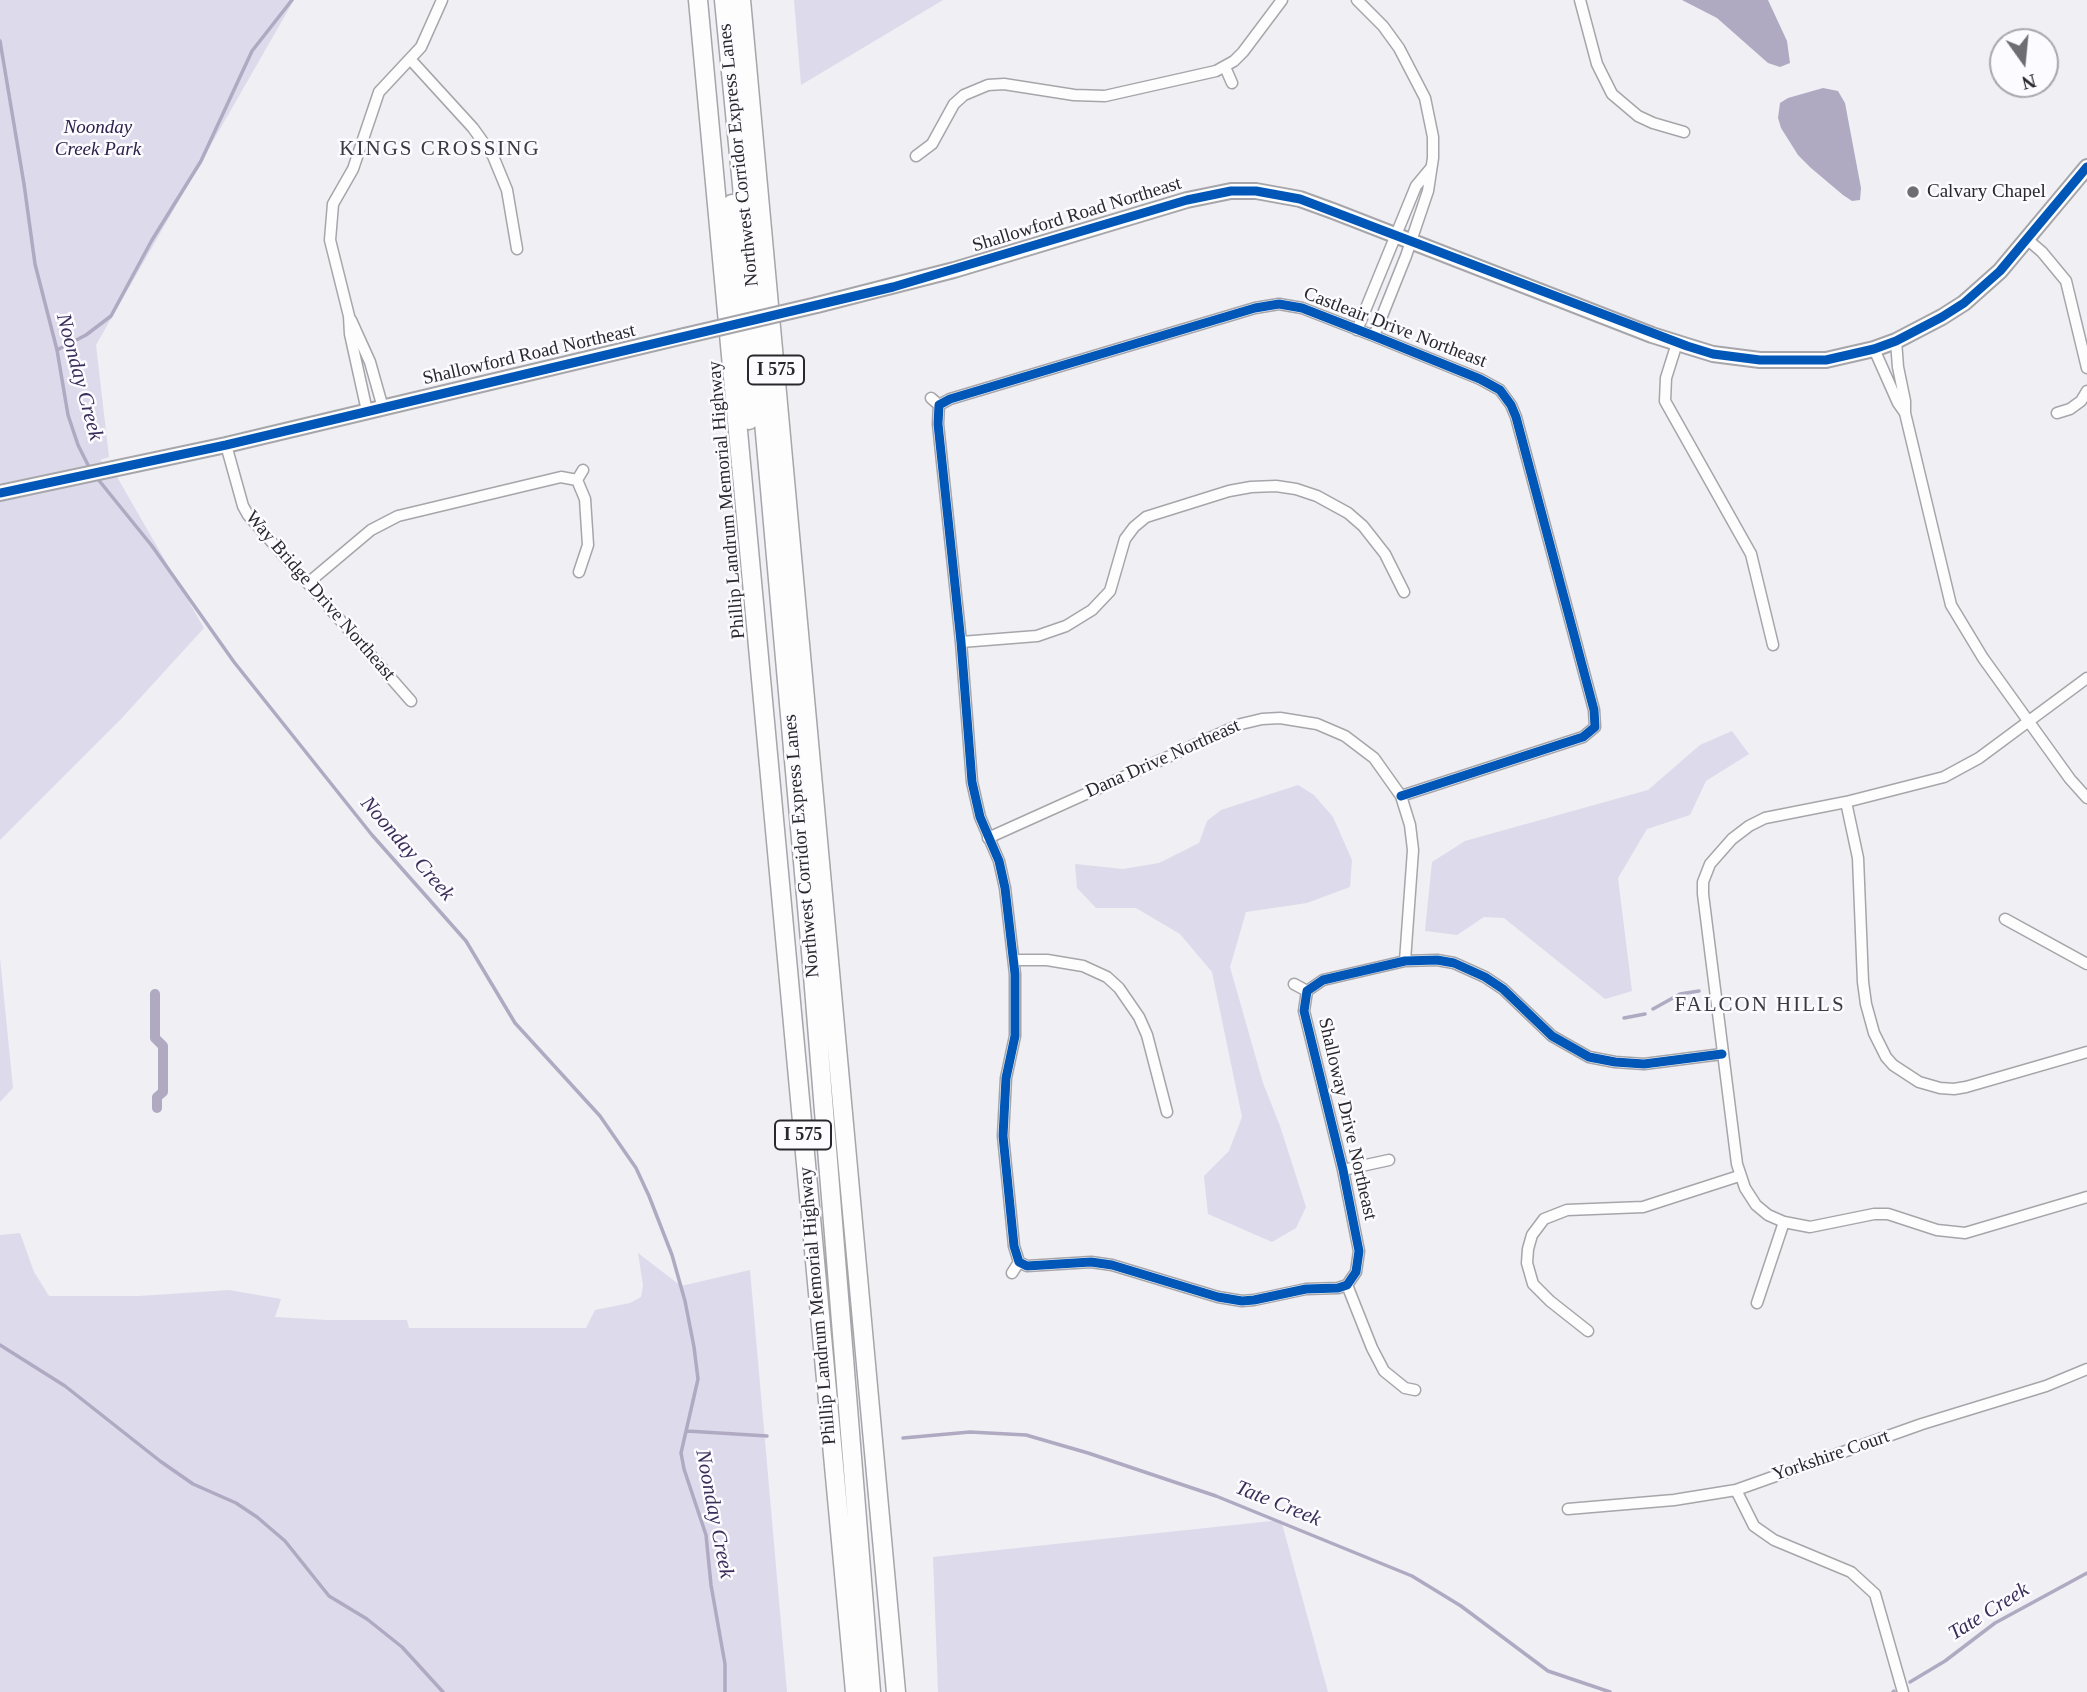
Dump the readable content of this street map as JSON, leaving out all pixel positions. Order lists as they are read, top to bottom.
{
  "streets": {
    "highway": ["Northwest Corridor Express Lanes", "I 575", "Phillip Landrum Memorial Highway"],
    "street": [
      "Shallowford Road Northeast",
      "Castleair Drive Northeast",
      "Way Bridge Drive Northeast",
      "Dana Drive Northeast",
      "Shalloway Drive Northeast",
      "Yorkshire Court"
    ]
  },
  "crossings": [
    ["Shallowford Road Northeast", "Way Bridge Drive Northeast"],
    ["Castleair Drive Northeast", "Dana Drive Northeast"]
  ],
  "districts": ["KINGS CROSSING", "FALCON HILLS"],
  "water": ["Noonday Creek", "Tate Creek"],
  "parks": ["Noonday Creek Park"],
  "places": ["Calvary Chapel"],
  "north": "bottom"
}
